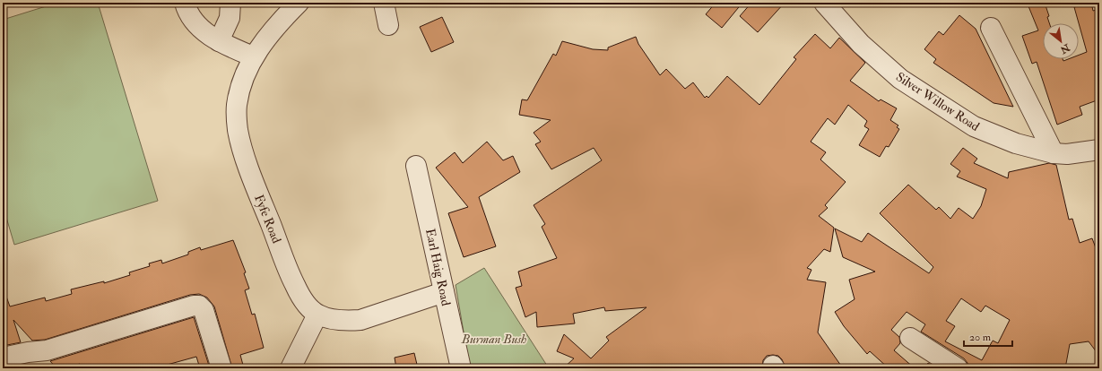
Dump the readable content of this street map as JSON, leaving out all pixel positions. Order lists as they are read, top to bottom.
{
  "streets": {
    "street": ["Silver Willow Road", "Fyfe Road", "Earl Haig Road"]
  },
  "parks": ["Burman Bush"],
  "scale_bar": "20 m",
  "north": "bottom right"
}
